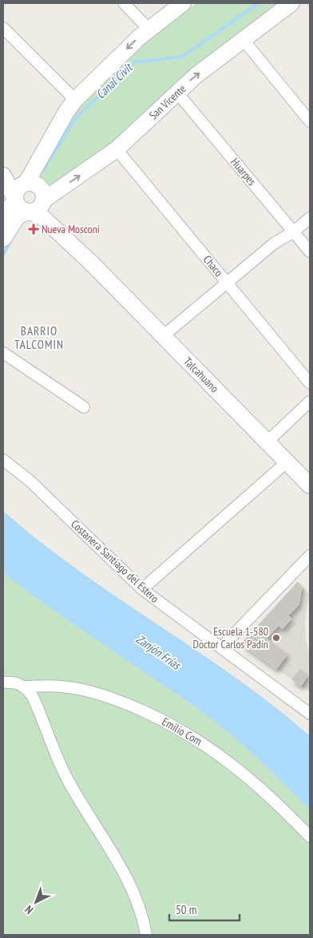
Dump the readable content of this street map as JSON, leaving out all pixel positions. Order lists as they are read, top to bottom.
{
  "streets": {
    "main road": ["San Vicente", "Talcahuano"],
    "street": [
      "Huarpes",
      "Chaco",
      "Costanera Santiago del Estero",
      "Emilio Com"
    ]
  },
  "crossings": [
    ["San Vicente", "Huarpes"],
    ["San Vicente", "Chaco"],
    ["San Vicente", "Talcahuano"]
  ],
  "districts": ["BARRIO TALCOMIN"],
  "water": ["Canal Civit", "Zanjón Frías"],
  "places": {
    "health": ["Nueva Mosconi"],
    "other": ["Escuela 1-580 Doctor Carlos Padín"]
  },
  "scale_bar": "50 m",
  "north": "bottom left"
}
